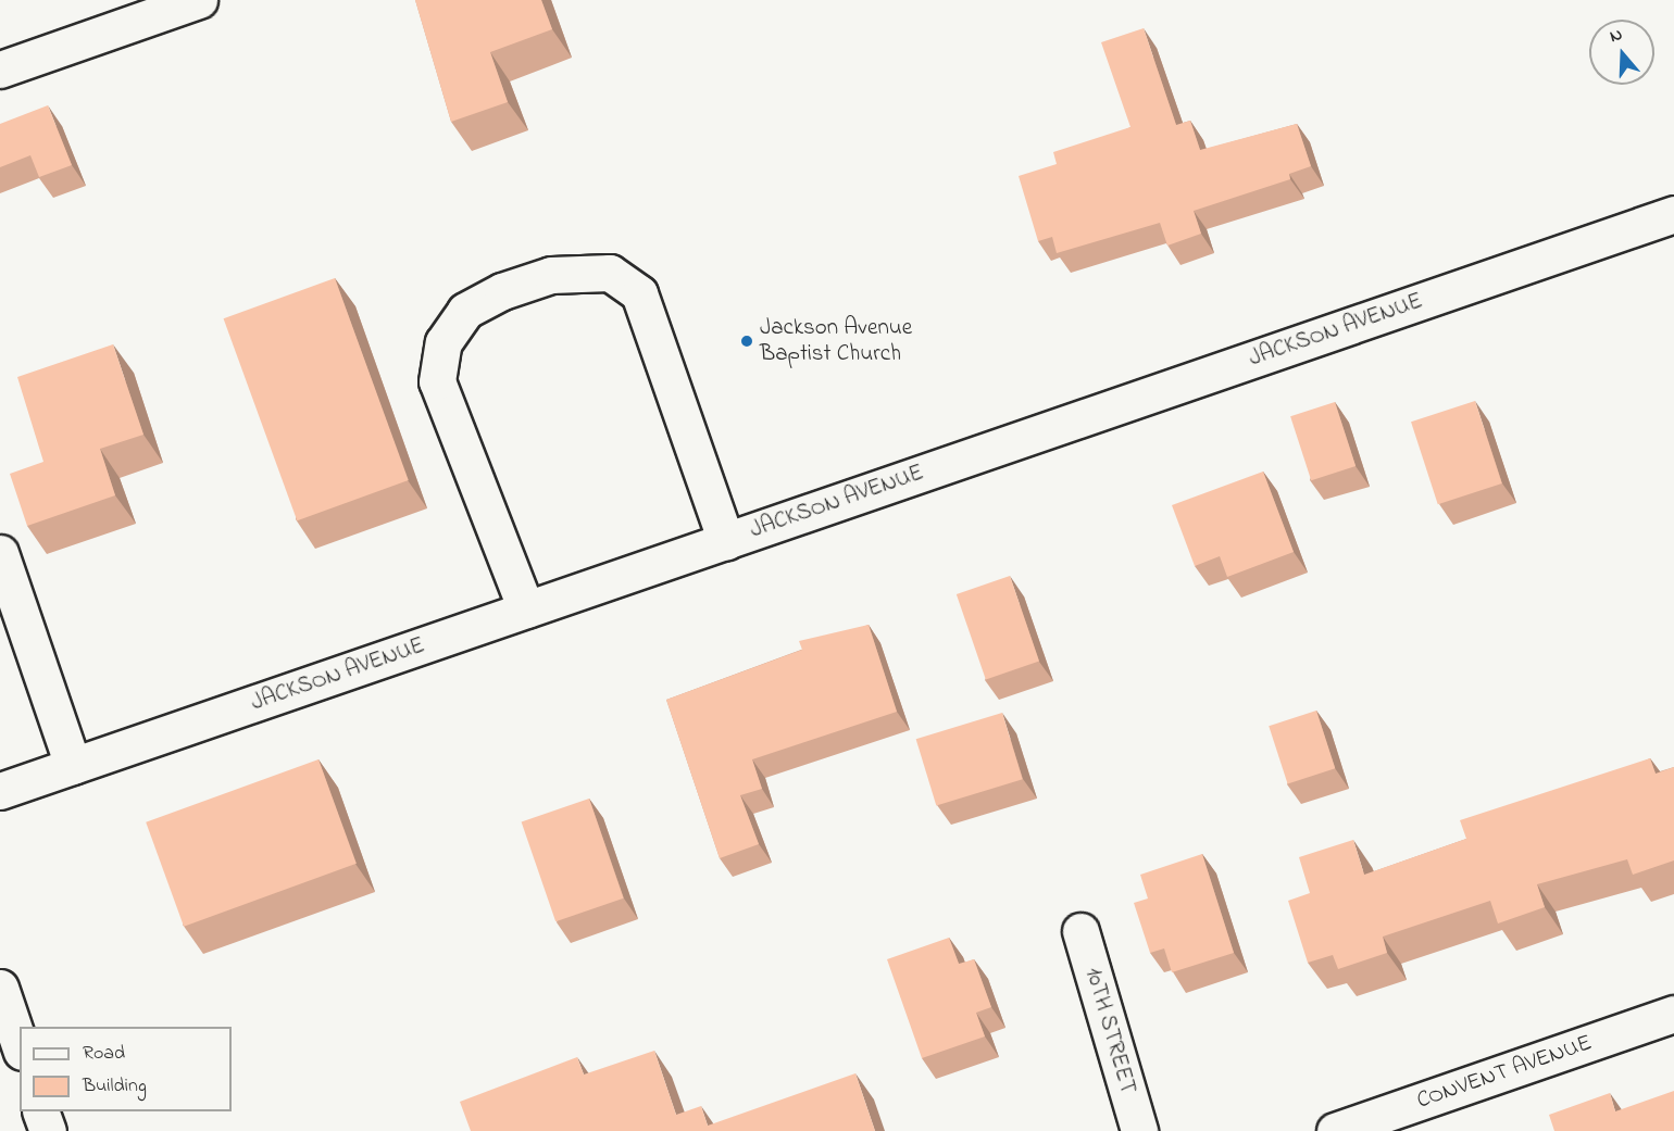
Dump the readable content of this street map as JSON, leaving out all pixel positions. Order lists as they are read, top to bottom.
{
  "streets": {
    "street": ["JACKSON AVENUE", "10TH STREET", "CONVENT AVENUE"]
  },
  "places": ["Jackson Avenue Baptist Church"],
  "legend": ["Road", "Building"],
  "north": "top"
}
